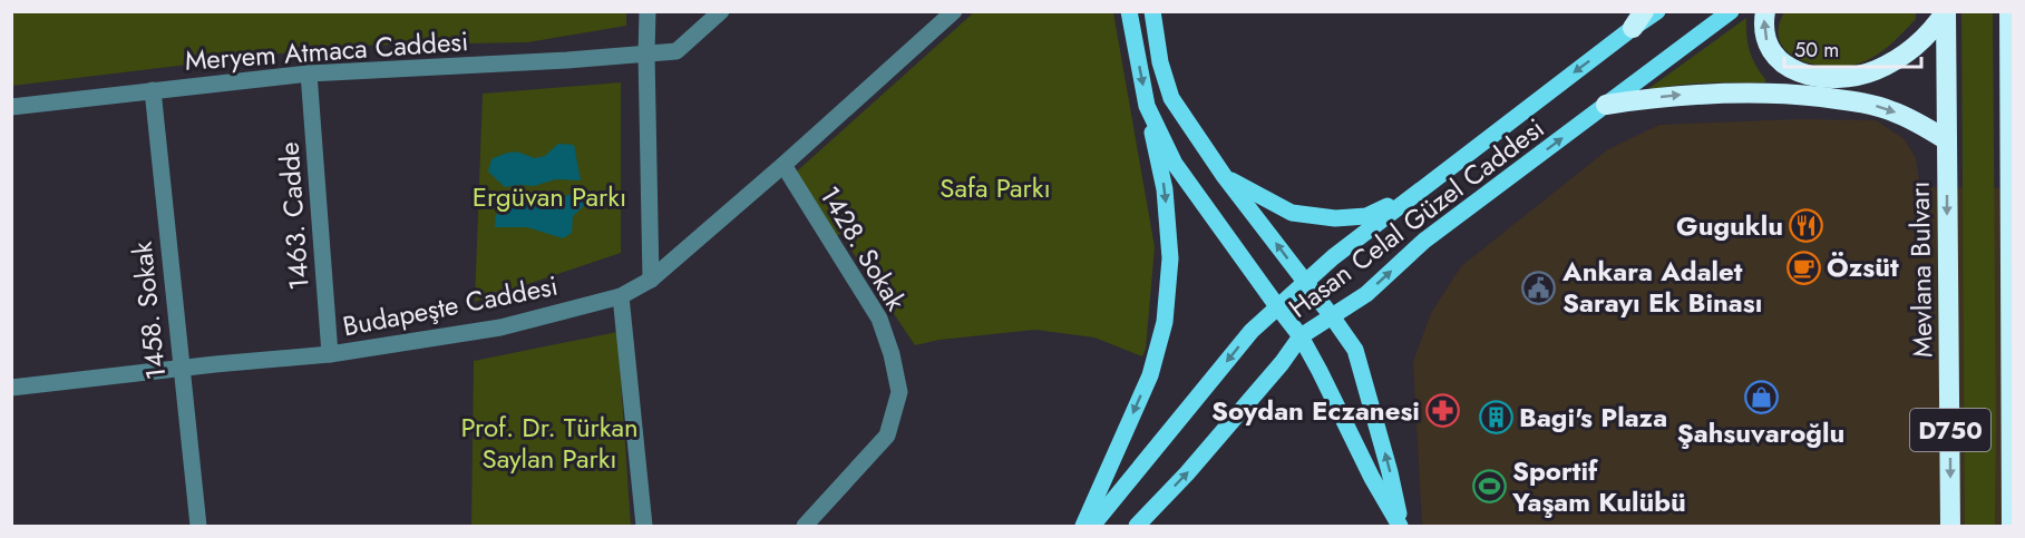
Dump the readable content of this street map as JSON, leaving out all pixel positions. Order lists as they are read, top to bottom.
{
  "streets": {
    "highway": ["Mevlana Bulvarı", "D750"],
    "main road": ["Hasan Celal Güzel Caddesi"],
    "street": [
      "Meryem Atmaca Caddesi",
      "1463. Cadde",
      "1428. Sokak",
      "Budapeşte Caddesi",
      "1458. Sokak"
    ]
  },
  "crossings": [
    ["Meryem Atmaca Caddesi", "1463. Cadde"],
    ["Meryem Atmaca Caddesi", "1458. Sokak"],
    ["1463. Cadde", "Budapeşte Caddesi"],
    ["1428. Sokak", "Budapeşte Caddesi"],
    ["Budapeşte Caddesi", "1458. Sokak"]
  ],
  "parks": ["Safa Parkı", "Ergüvan Parkı", "Prof. Dr. Türkan Saylan Parkı"],
  "places": {
    "restaurant": ["Guguklu"],
    "cafe": ["Özsüt"],
    "public building": ["Ankara Adalet Sarayı Ek Binası"],
    "shop": ["Şahsuvaroğlu"],
    "pharmacy": ["Soydan Eczanesi"],
    "building": ["Bagi's Plaza"],
    "sports": ["Sportif Yaşam Kulübü"]
  },
  "scale_bar": "50 m"
}
